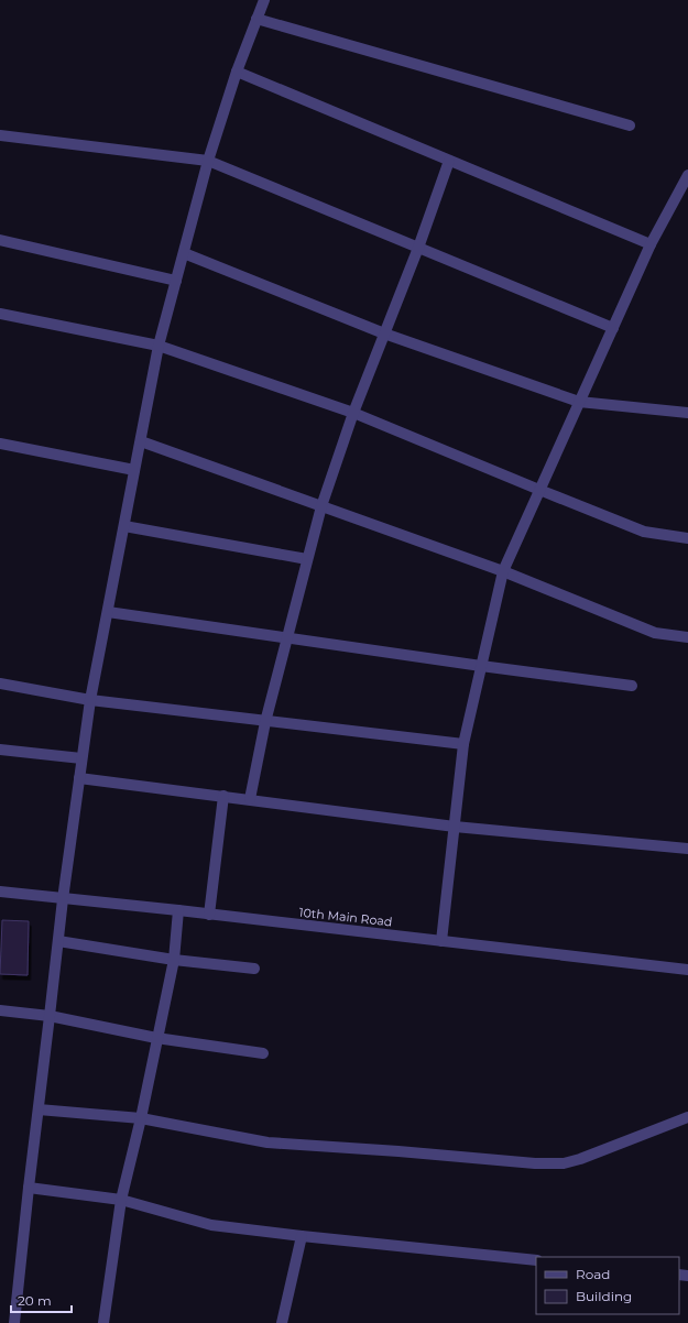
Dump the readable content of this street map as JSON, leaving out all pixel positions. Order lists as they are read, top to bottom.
{
  "streets": {
    "street": ["10th Main Road"]
  },
  "legend": ["Road", "Building"],
  "scale_bar": "20 m"
}
